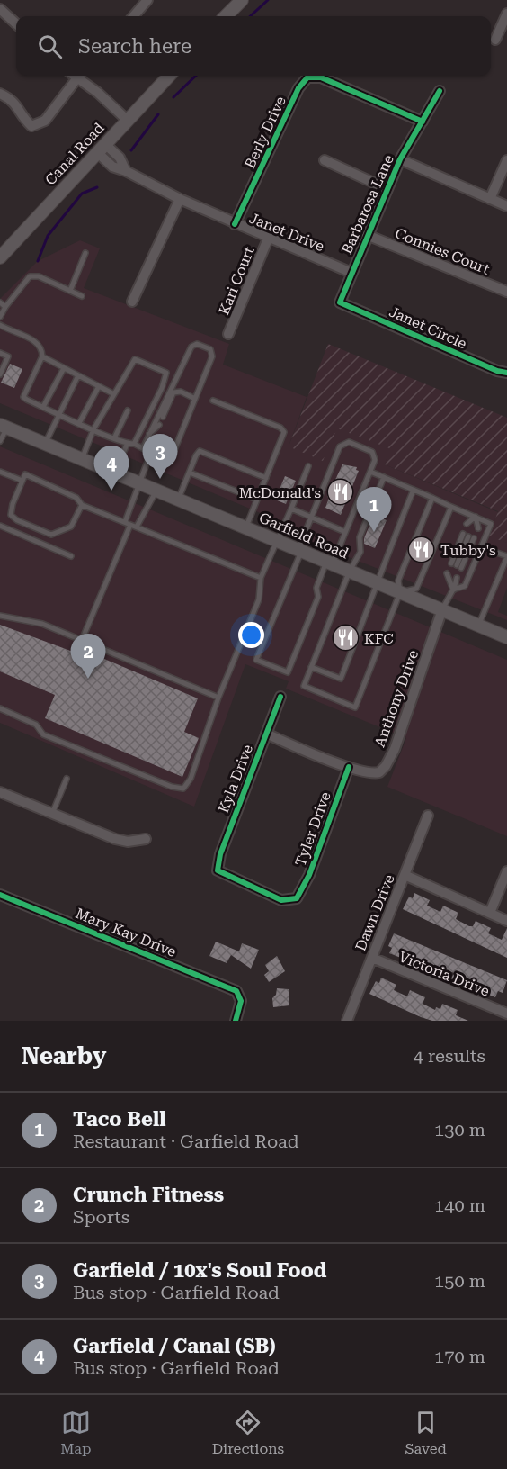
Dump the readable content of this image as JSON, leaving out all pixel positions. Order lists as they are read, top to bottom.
{
  "streets": {
    "main road": ["Canal Road", "Garfield Road"],
    "street": [
      "Berly Drive",
      "Barbarosa Lane",
      "Janet Drive",
      "Connies Court",
      "Kari Court",
      "Janet Circle",
      "Anthony Drive",
      "Kyla Drive",
      "Tyler Drive",
      "Dawn Drive",
      "Mary Kay Drive",
      "Victoria Drive"
    ]
  },
  "crossings": [
    ["Berly Drive", "Barbarosa Lane"],
    ["Berly Drive", "Janet Drive"],
    ["Canal Road", "Janet Drive"],
    ["Barbarosa Lane", "Janet Drive"],
    ["Barbarosa Lane", "Connies Court"],
    ["Barbarosa Lane", "Janet Circle"],
    ["Janet Drive", "Kari Court"],
    ["Garfield Road", "Anthony Drive"],
    ["Anthony Drive", "Kyla Drive"],
    ["Anthony Drive", "Tyler Drive"],
    ["Kyla Drive", "Tyler Drive"],
    ["Dawn Drive", "Victoria Drive"]
  ],
  "places": {
    "restaurant": ["McDonald's", "Tubby's", "KFC"]
  },
  "page": {
    "search": "Search here",
    "pins": [
      "3",
      "4",
      "1",
      "2"
    ],
    "heading": ["Nearby", "4 results"],
    "list": [
      {
        "mark": "1",
        "name": "Taco Bell",
        "note": "Restaurant · Garfield Road",
        "value": "130 m"
      },
      {
        "mark": "2",
        "name": "Crunch Fitness",
        "note": "Sports",
        "value": "140 m"
      },
      {
        "mark": "3",
        "name": "Garfield / 10x's Soul Food",
        "note": "Bus stop · Garfield Road",
        "value": "150 m"
      },
      {
        "mark": "4",
        "name": "Garfield / Canal (SB)",
        "note": "Bus stop · Garfield Road",
        "value": "170 m"
      }
    ],
    "nav": ["Map", "Directions", "Saved"]
  }
}
